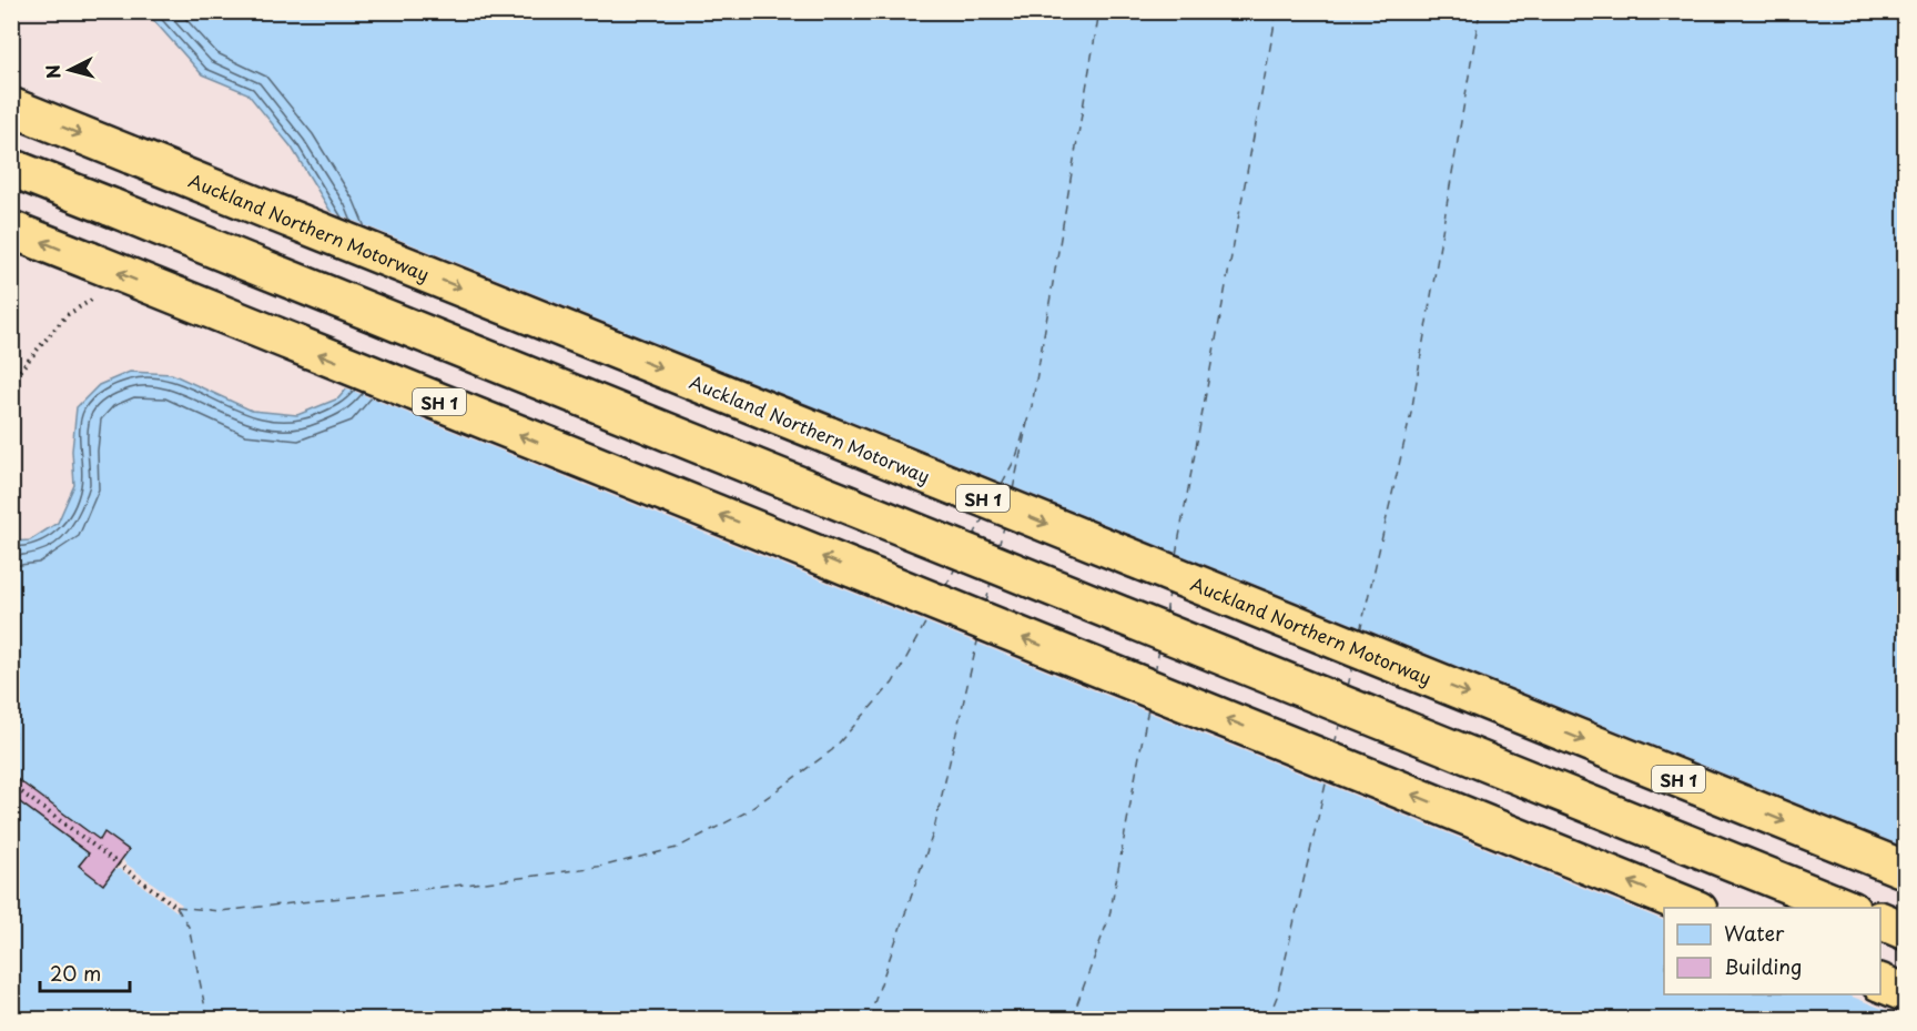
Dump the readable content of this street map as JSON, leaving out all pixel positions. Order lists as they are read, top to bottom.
{
  "streets": {
    "highway": ["Auckland Northern Motorway", "SH 1"]
  },
  "legend": ["Water", "Building"],
  "scale_bar": "20 m",
  "north": "left"
}
